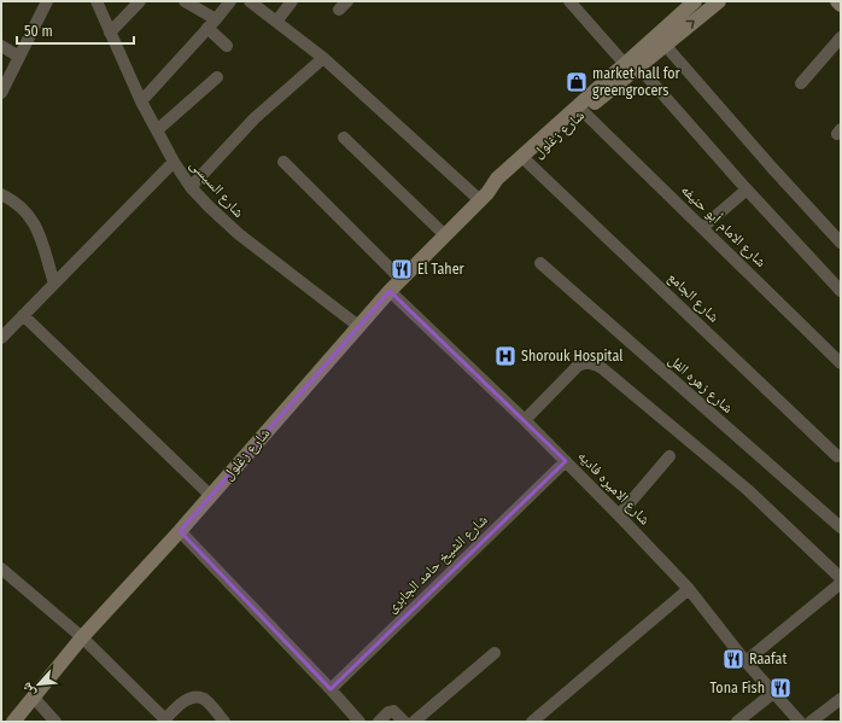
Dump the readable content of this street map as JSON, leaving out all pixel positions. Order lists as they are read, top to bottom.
{
  "streets": {
    "street": [
      "شارع زغلول",
      "شارع السيسى",
      "شارع الامام أبو حنيفه",
      "شارع الجامع",
      "شارع زهره الفل",
      "شارع الاميره فاديه",
      "شارع الشيخ حامد الجابرى"
    ]
  },
  "crossings": [
    ["شارع زغلول", "شارع السيسى"],
    ["شارع زغلول", "شارع الامام أبو حنيفه"],
    ["شارع زغلول", "شارع الجامع"],
    ["شارع زغلول", "شارع الاميره فاديه"],
    ["شارع الاميره فاديه", "شارع الشيخ حامد الجابرى"]
  ],
  "places": {
    "shop": ["market hall for greengrocers"],
    "restaurant": ["El Taher", "Raafat", "Tona Fish"],
    "hospital": ["Shorouk Hospital"]
  },
  "scale_bar": "50 m",
  "north": "bottom left"
}
